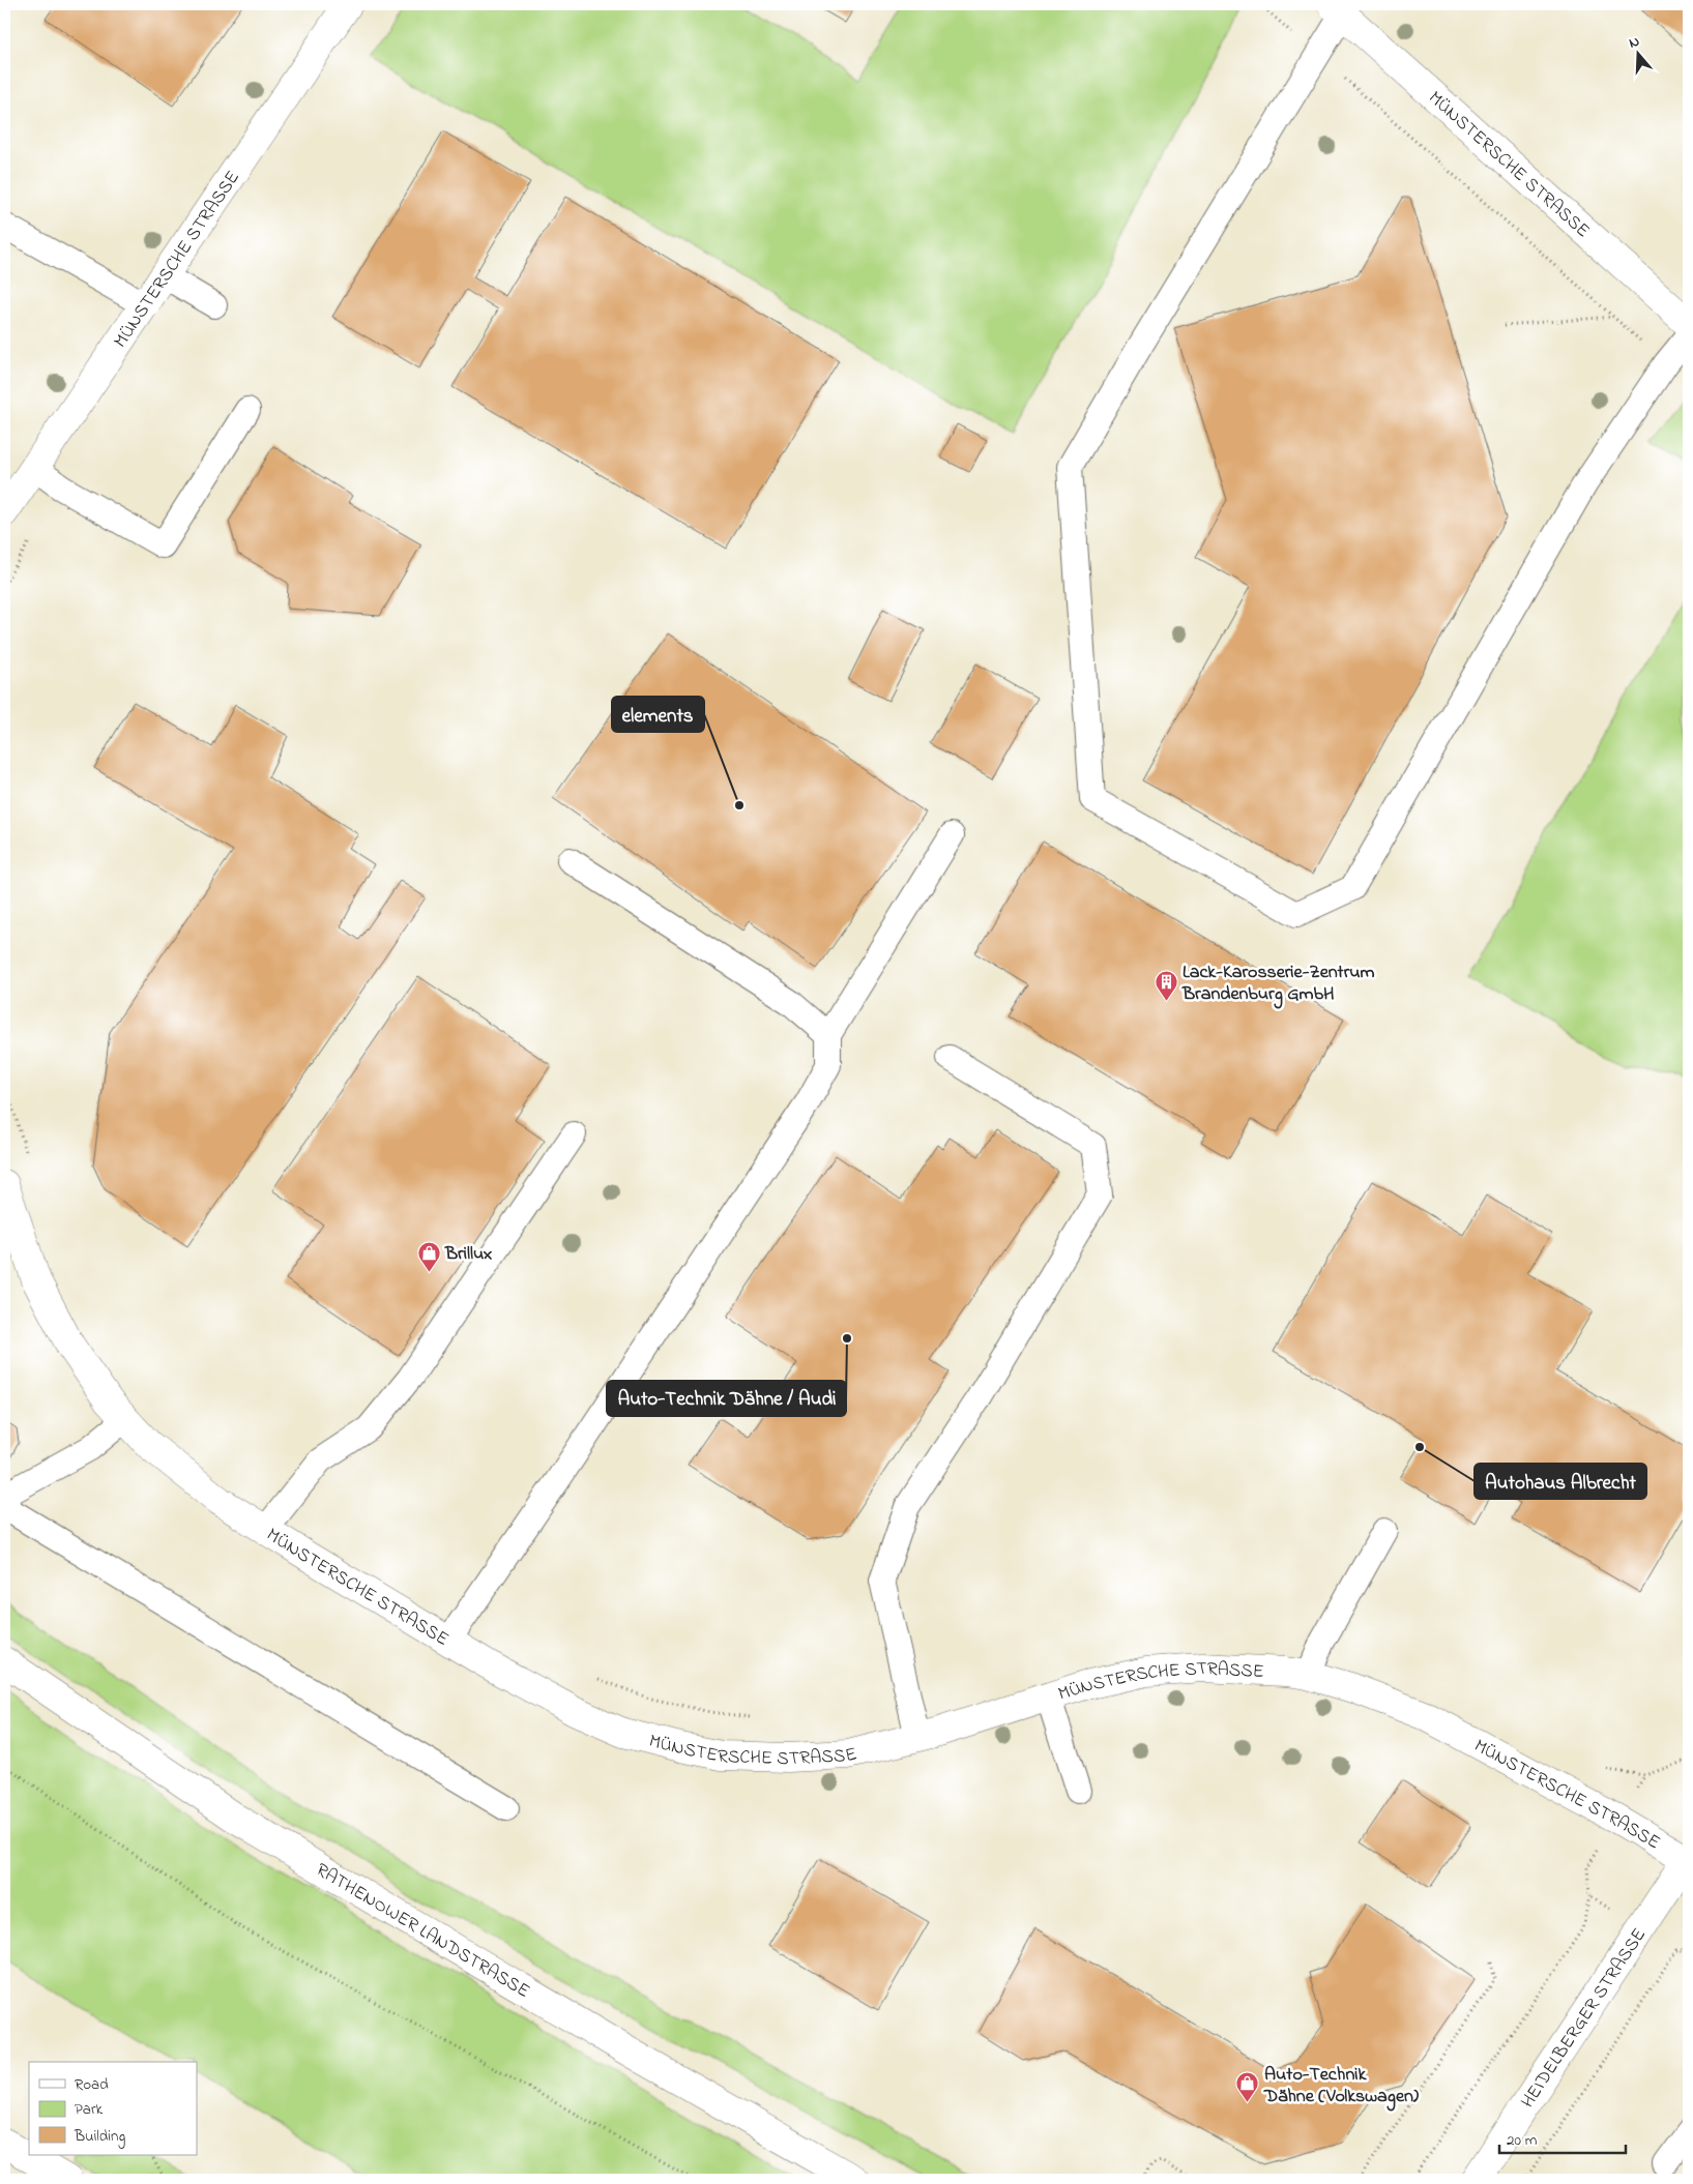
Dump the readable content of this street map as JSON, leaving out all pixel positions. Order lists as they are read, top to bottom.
{
  "streets": {
    "street": ["MÜNSTERSCHE STRASSE", "RATHENOWER LANDSTRASSE", "HEIDELBERGER STRASSE"]
  },
  "crossings": [
    ["MÜNSTERSCHE STRASSE", "HEIDELBERGER STRASSE"]
  ],
  "places": {
    "other": ["elements", "Auto-Technik Dähne / Audi", "Autohaus Albrecht"],
    "building": ["Lack-Karosserie-Zentrum Brandenburg GmbH"],
    "shop": ["Brillux", "Auto-Technik Dähne (Volkswagen)"]
  },
  "legend": ["Road", "Park", "Building"],
  "scale_bar": "20 m",
  "north": "top"
}
